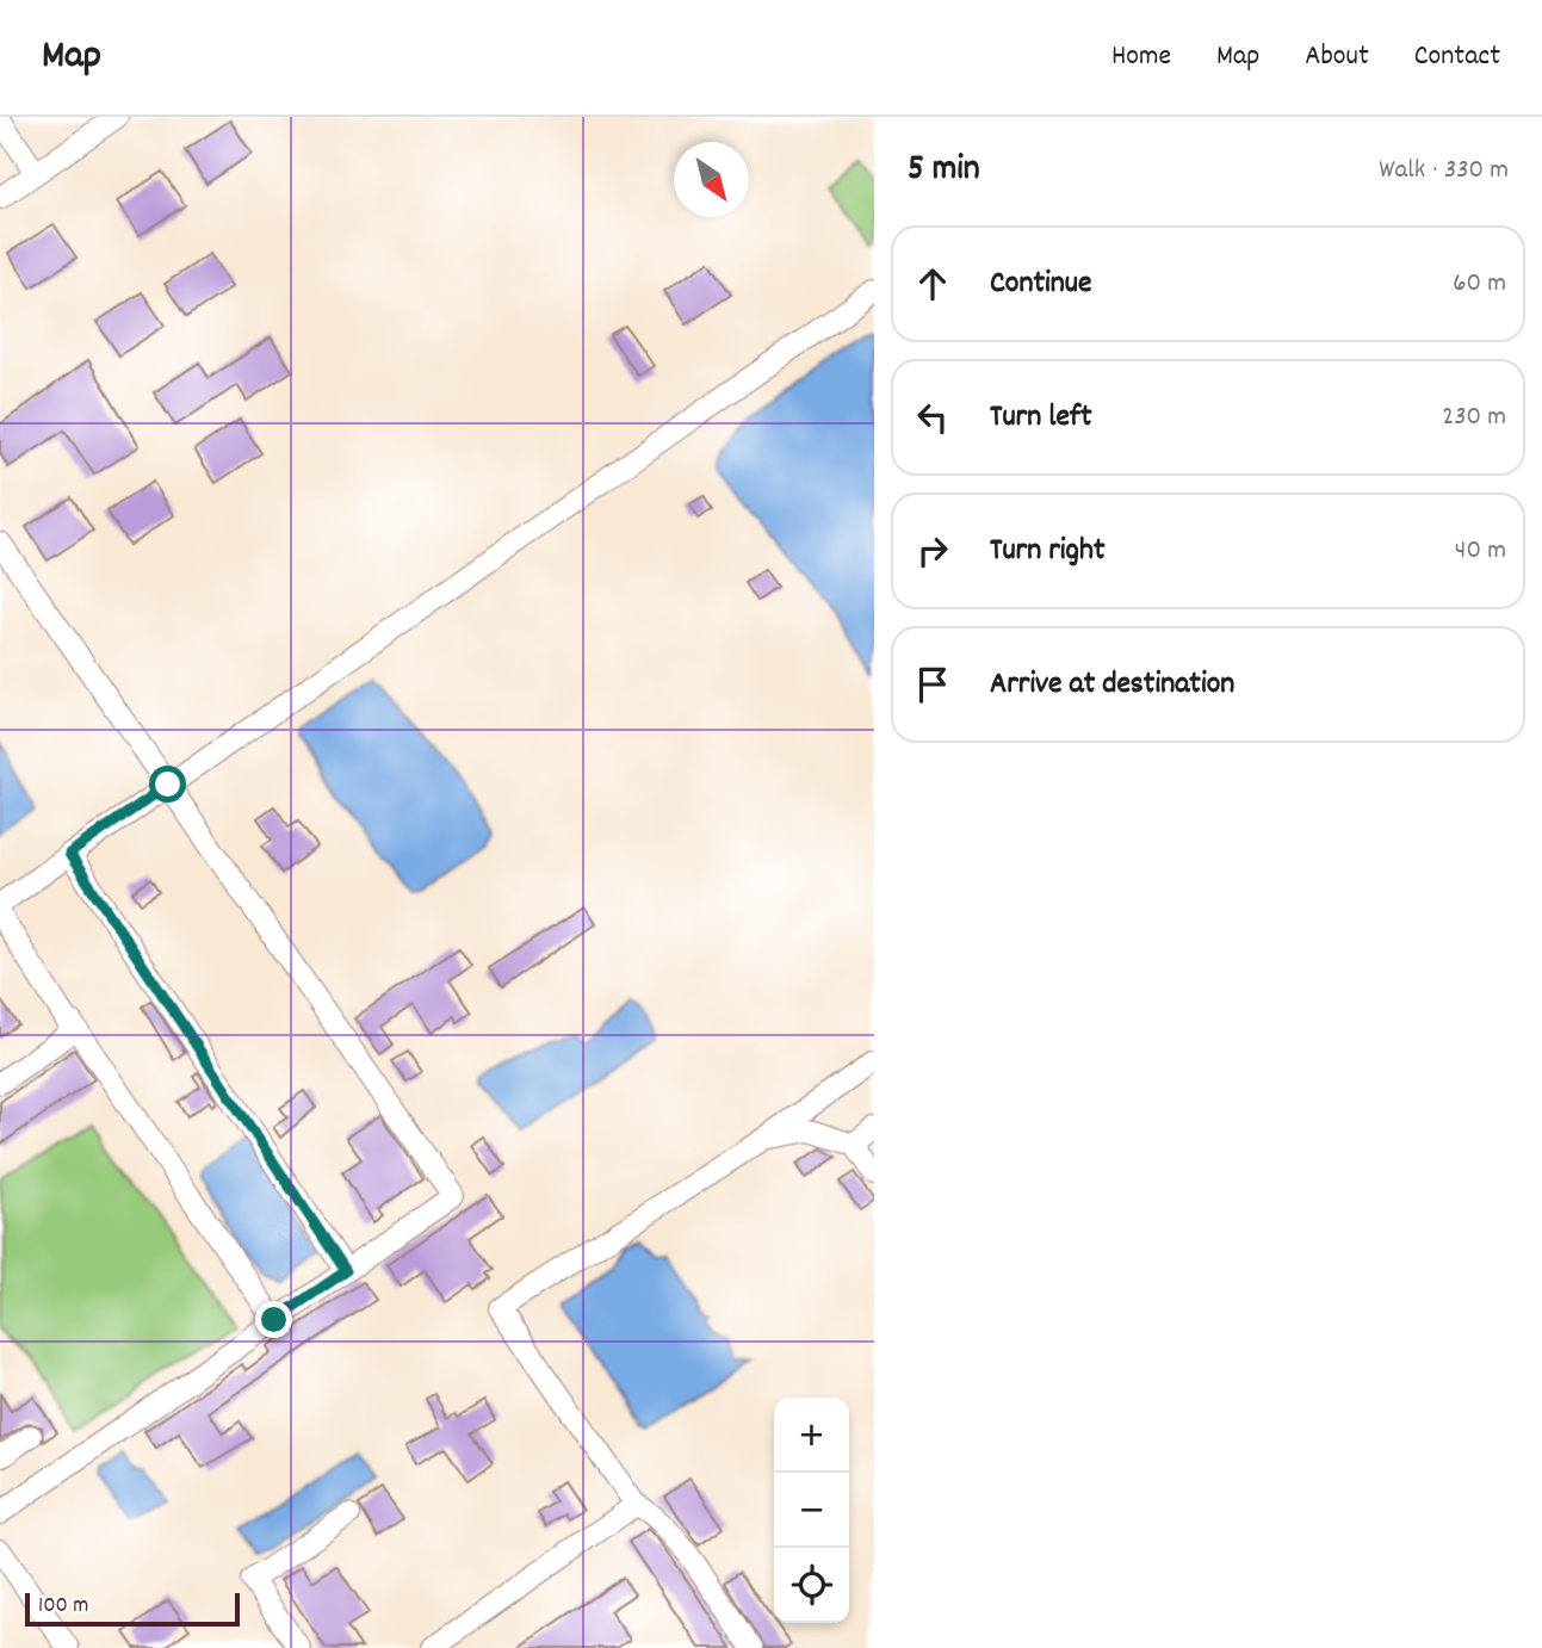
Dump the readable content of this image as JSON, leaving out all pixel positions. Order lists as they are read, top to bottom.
{
  "scale_bar": "100 m",
  "north": "bottom right",
  "page": {
    "header": "Map",
    "nav": [
      "Home",
      "Map",
      "About",
      "Contact"
    ],
    "heading": ["5 min", "Walk · 330 m"],
    "list": [
      ["Continue", "60 m"],
      ["Turn left", "230 m"],
      ["Turn right", "40 m"],
      "Arrive at destination"
    ],
    "map_buttons": ["+", "−"],
    "scale": "100 m"
  }
}
